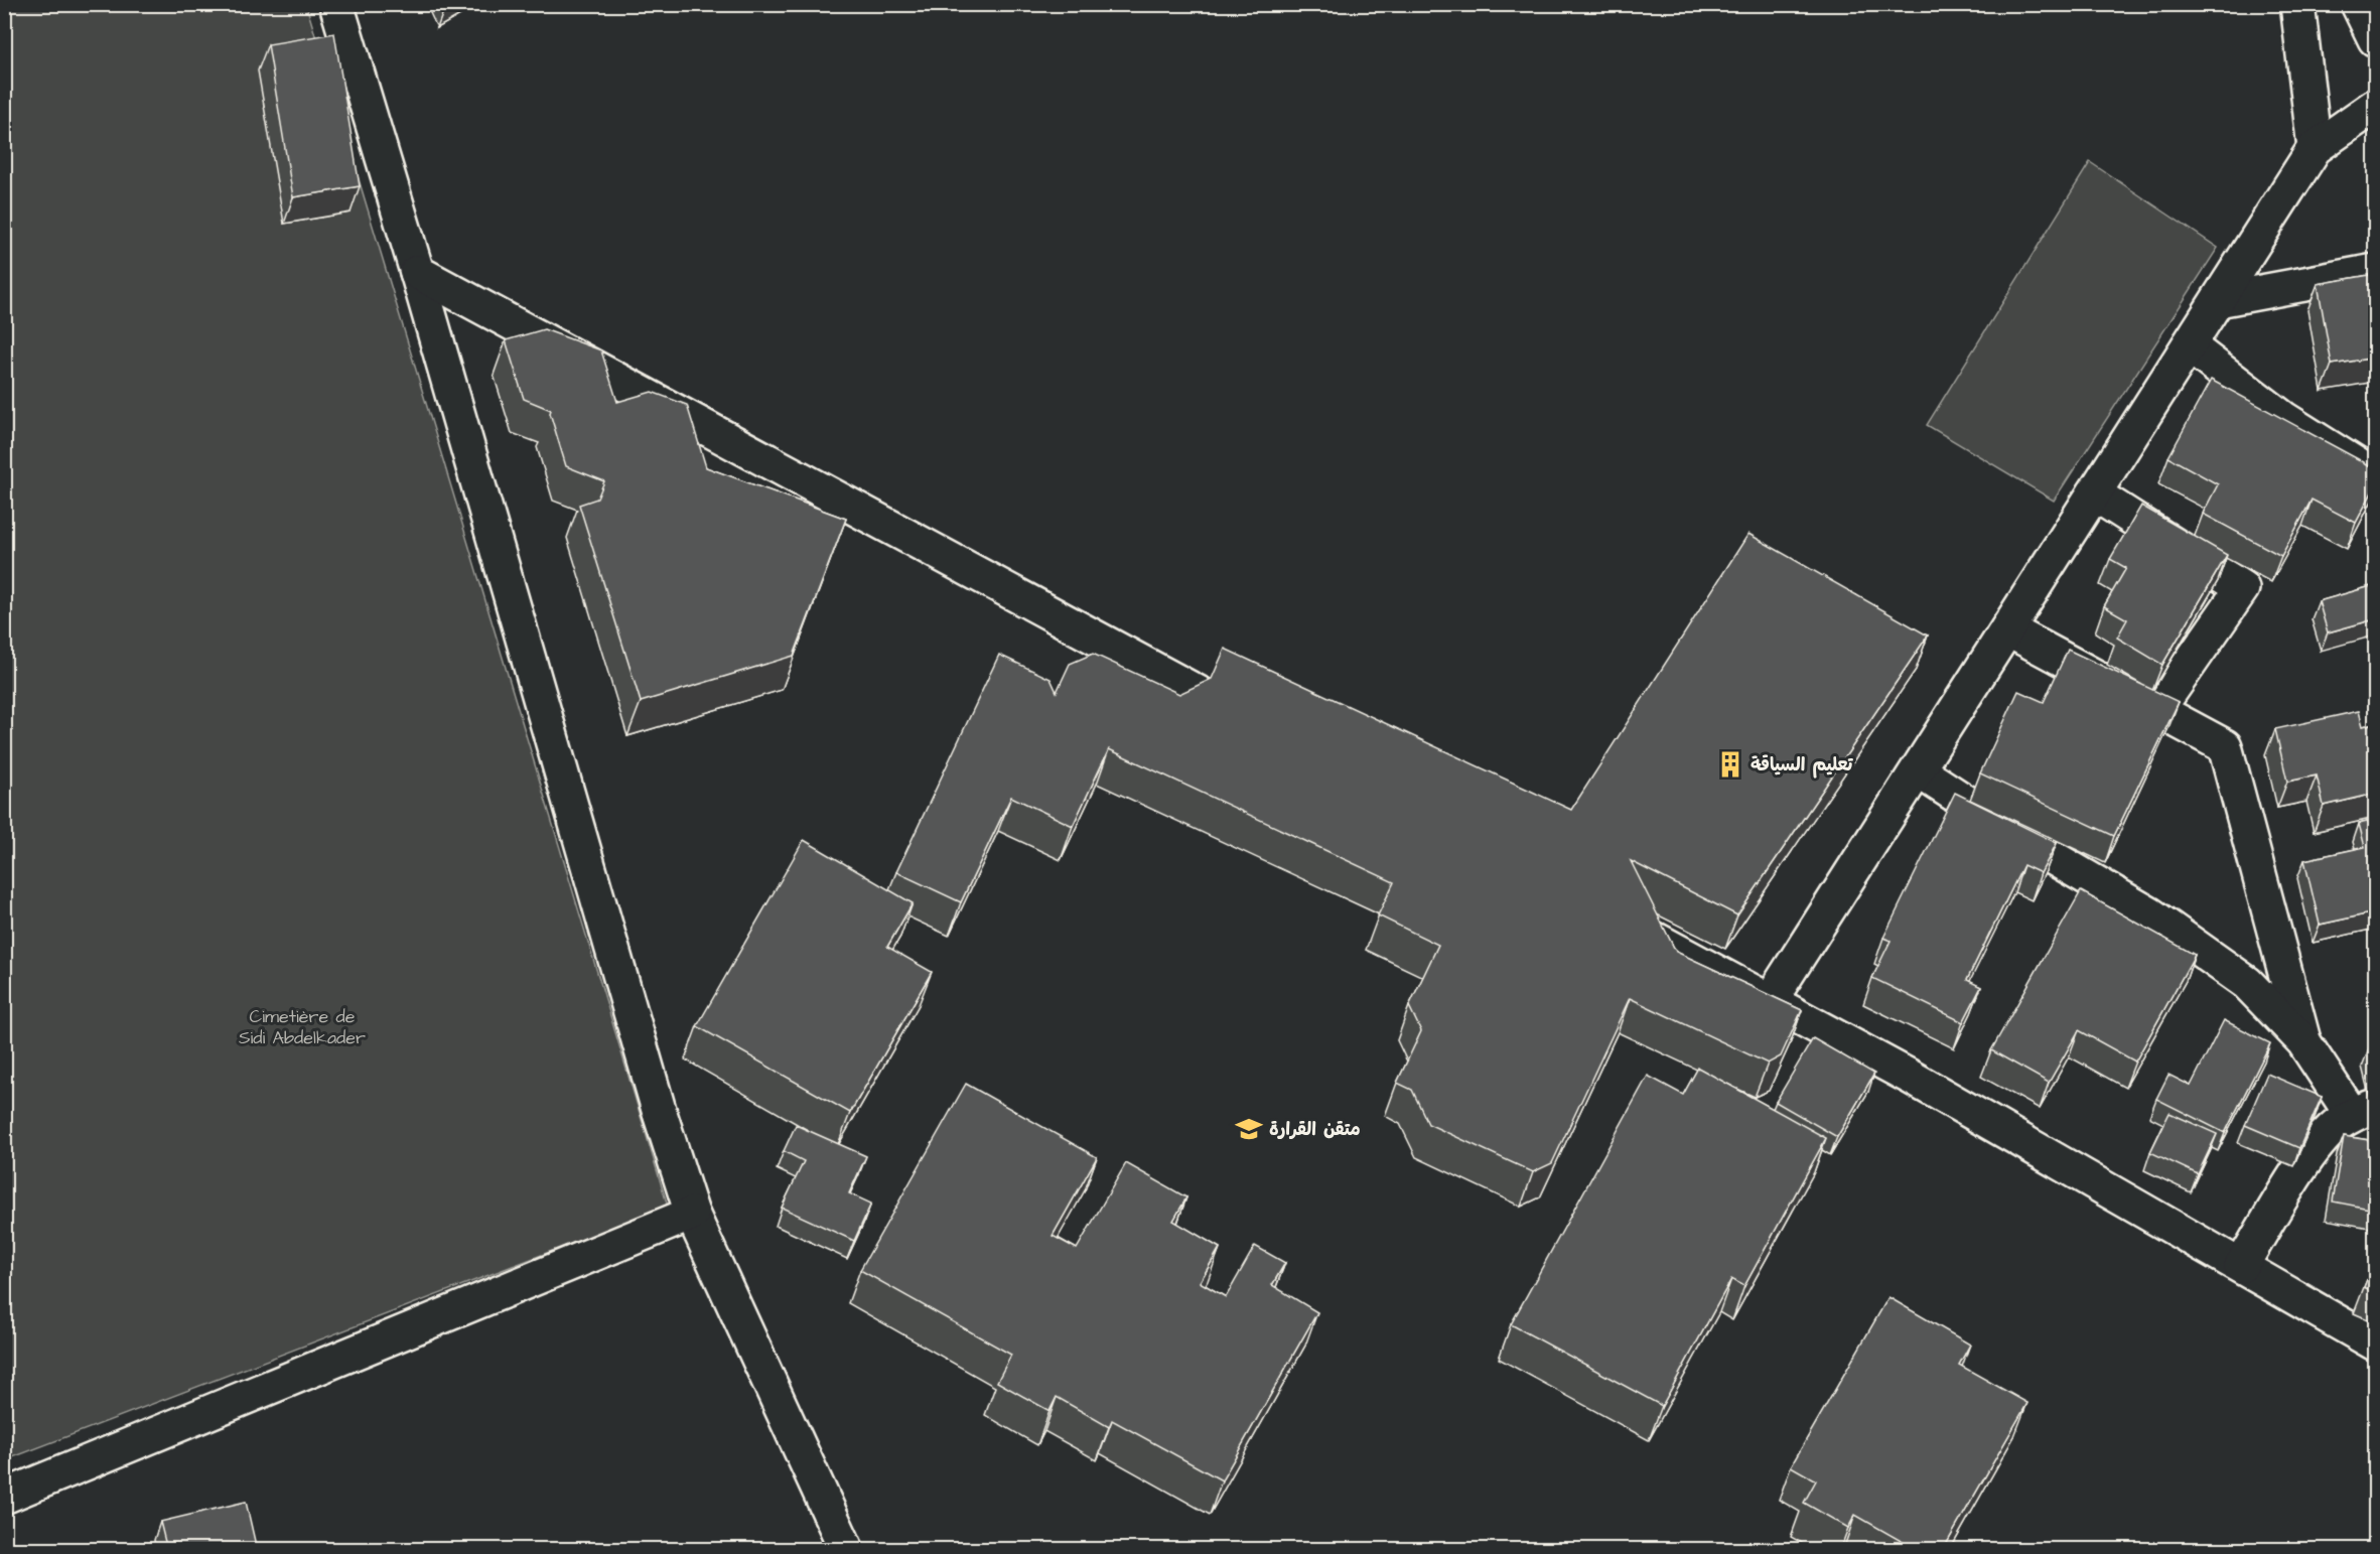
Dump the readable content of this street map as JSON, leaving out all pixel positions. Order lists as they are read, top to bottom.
{
  "parks": ["Cimetière de Sidi Abdelkader"],
  "places": {
    "building": ["تعليم السياقة"],
    "school or university": ["متقن القرارة"]
  }
}
